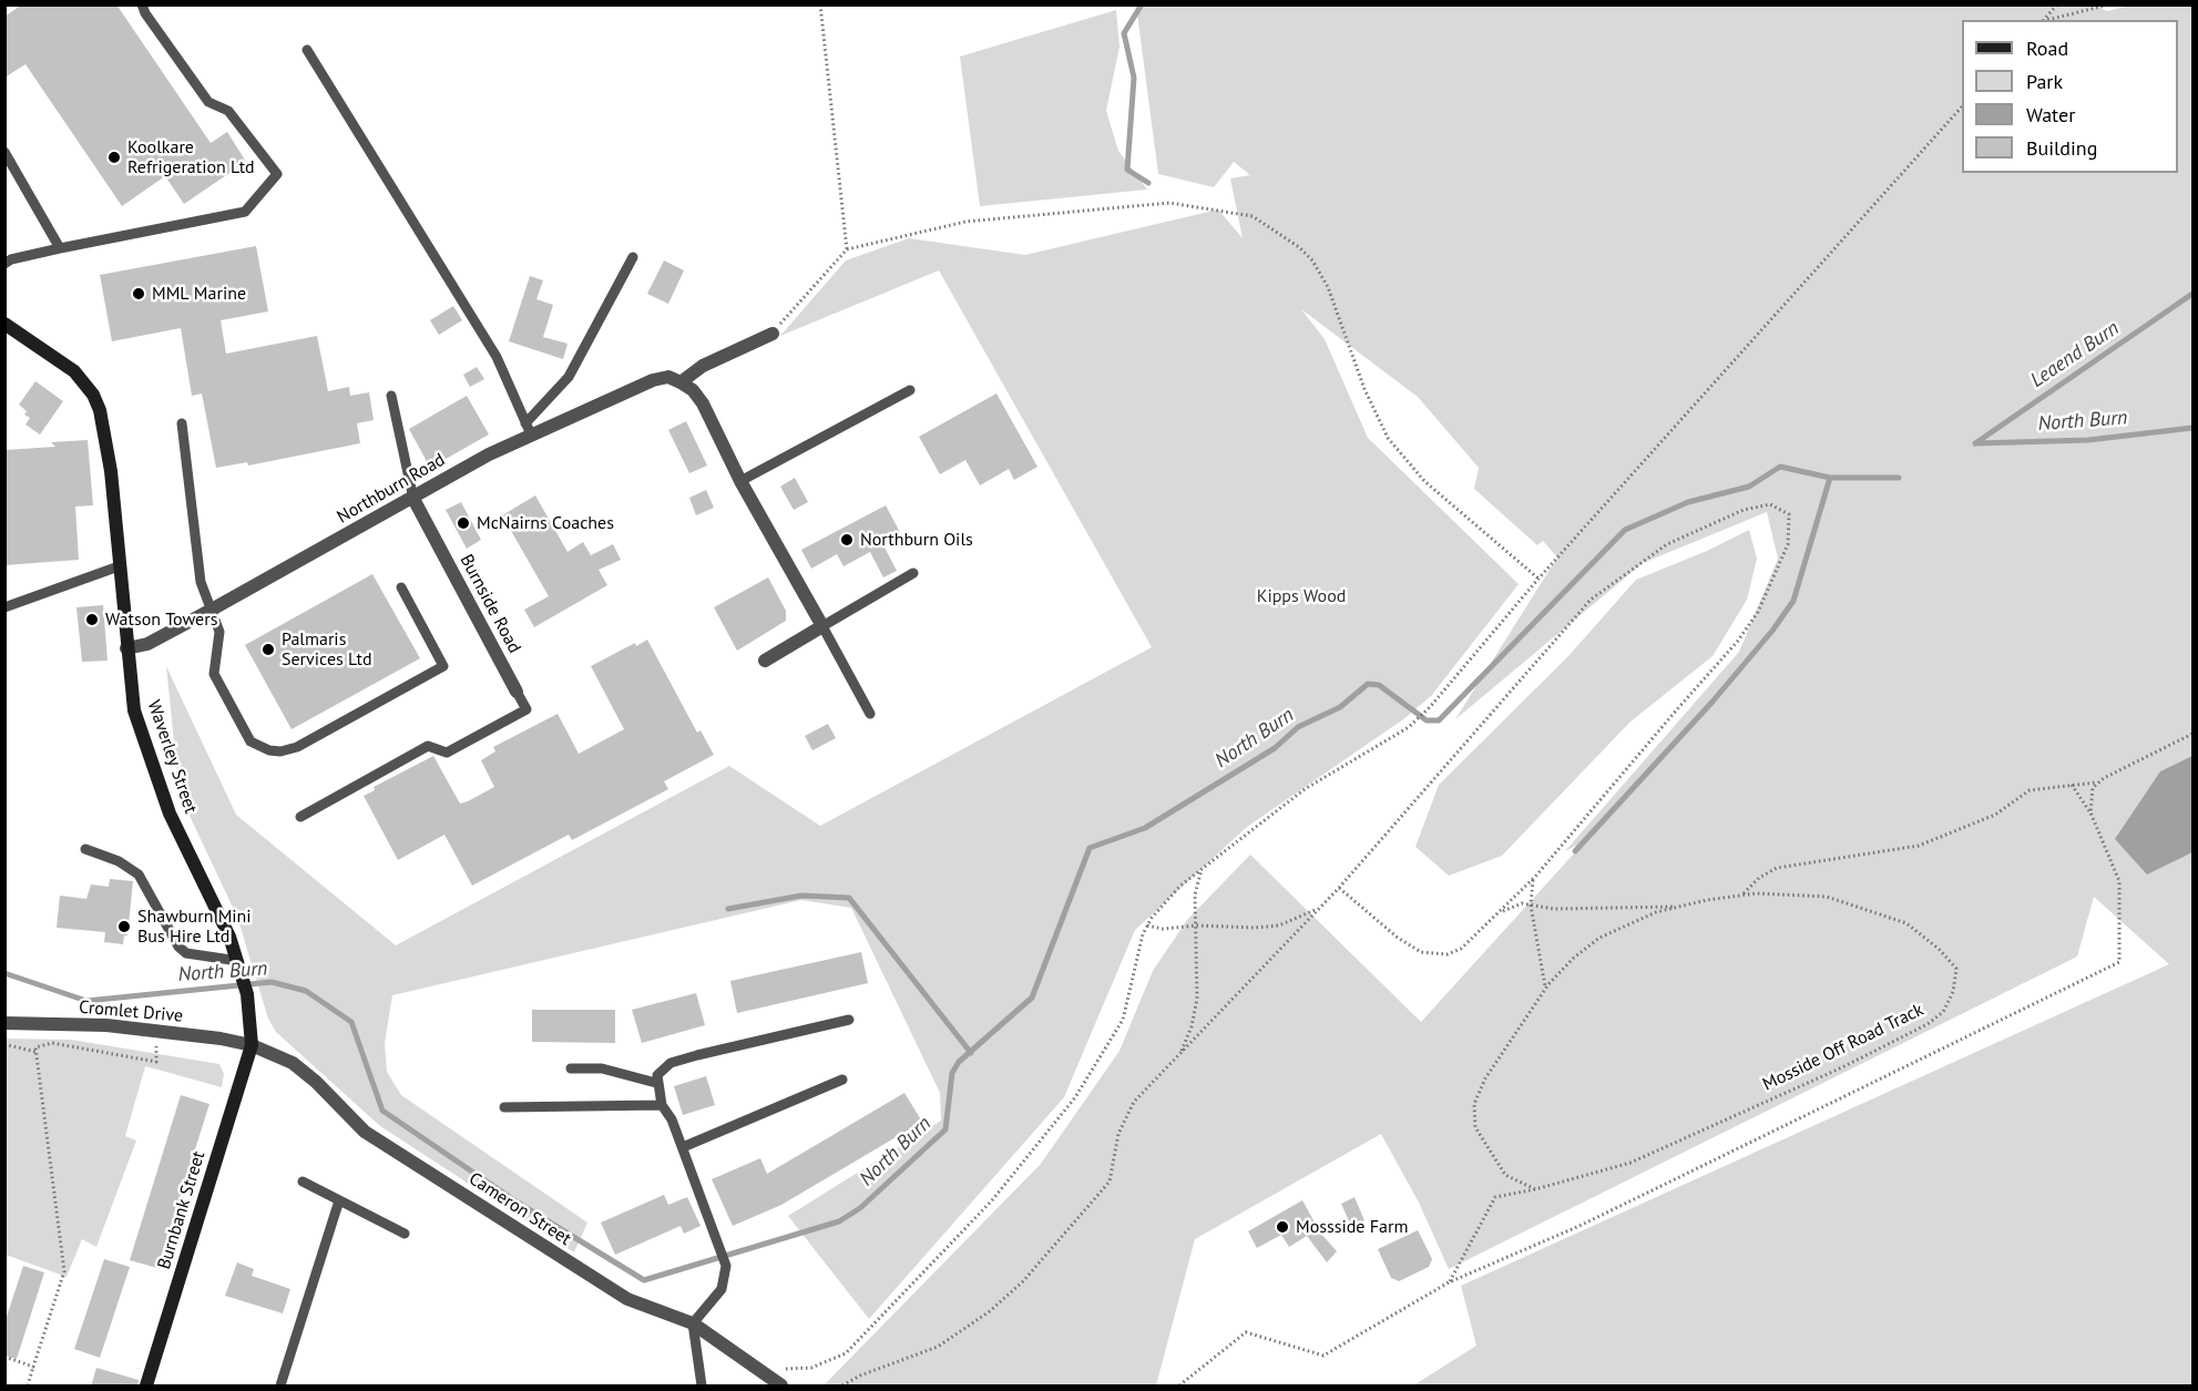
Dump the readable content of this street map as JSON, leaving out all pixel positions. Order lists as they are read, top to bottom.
{
  "streets": {
    "main road": ["Waverley Street", "Burnbank Street"],
    "street": [
      "Northburn Road",
      "Burnside Road",
      "Cromlet Drive",
      "Cameron Street"
    ],
    "path": ["Mosside Off Road Track"]
  },
  "crossings": [
    ["Northburn Road", "Burnside Road"],
    ["Northburn Road", "Waverley Street"],
    ["Waverley Street", "Cromlet Drive"],
    ["Waverley Street", "Cameron Street"],
    ["Waverley Street", "Burnbank Street"],
    ["Cromlet Drive", "Cameron Street"],
    ["Cromlet Drive", "Burnbank Street"],
    ["Cameron Street", "Burnbank Street"]
  ],
  "water": ["Leaend Burn", "North Burn"],
  "parks": ["Kipps Wood"],
  "places": [
    "Koolkare Refrigeration Ltd",
    "MML Marine",
    "McNairns Coaches",
    "Northburn Oils",
    "Watson Towers",
    "Palmaris Services Ltd",
    "Shawburn Mini Bus Hire Ltd",
    "Mossside Farm"
  ],
  "legend": [
    "Road",
    "Park",
    "Water",
    "Building"
  ]
}
